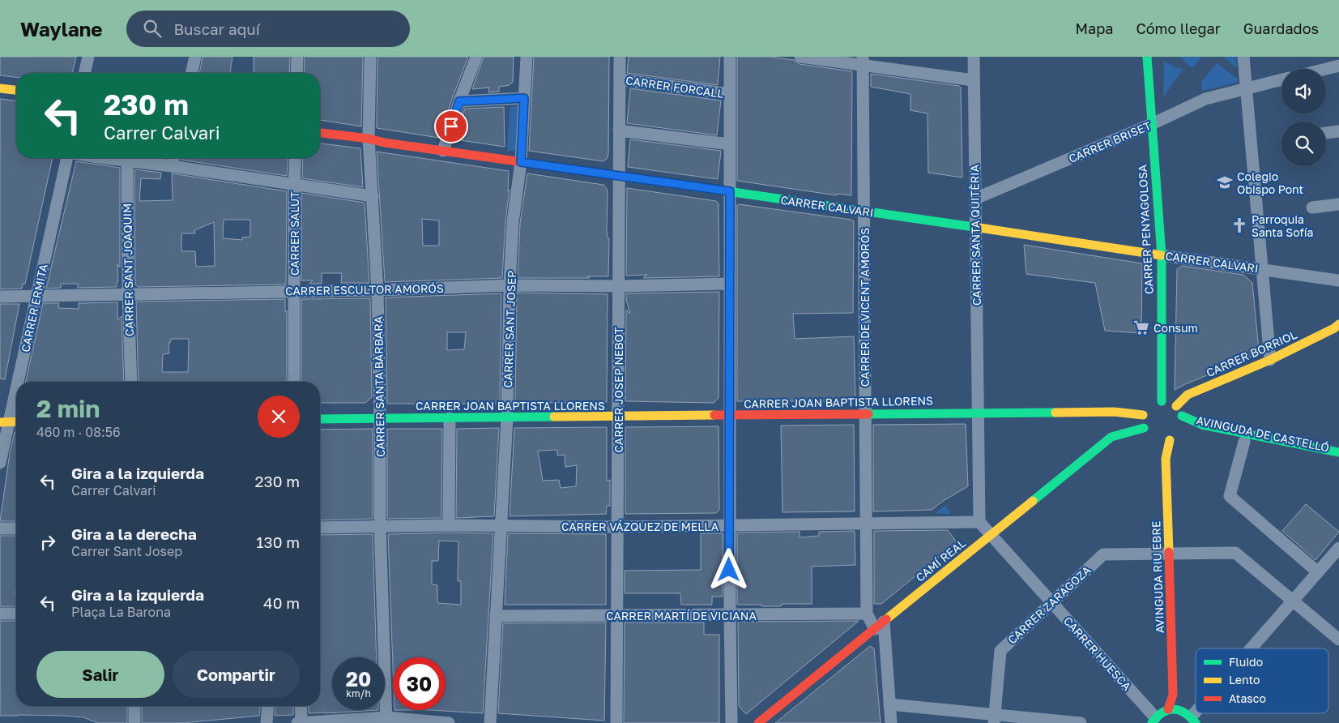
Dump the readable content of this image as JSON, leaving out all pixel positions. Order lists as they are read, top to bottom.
{
  "streets": {
    "street": [
      "CARRER FORCALL",
      "CARRER BRISET",
      "CARRER CALVARI",
      "CARRER PENYAGOLOSA",
      "CARRER SALUT",
      "CARRER SANTA QUITÈRIA",
      "CARRER SANT JOAQUIM",
      "CARRER ESCULTOR AMORÓS",
      "CARRER DE VICENT AMORÓS",
      "CARRER ERMITA",
      "CARRER SANT JOSEP",
      "CARRER BORRIOL",
      "CARRER SANTA BÀRBARA",
      "CARRER JOSEP NEBOT",
      "CARRER JOAN BAPTISTA LLORENS",
      "AVINGUDA DE CASTELLÓ",
      "CARRER VÁZQUEZ DE MELLA",
      "CAMÍ REAL",
      "AVINGUDA RIU EBRE",
      "CARRER ZARAGOZA",
      "CARRER MARTÍ DE VICIANA",
      "CARRER HUESCA"
    ]
  },
  "crossings": [
    ["CARRER FORCALL", "CARRER JOSEP NEBOT"],
    ["CARRER BRISET", "CARRER PENYAGOLOSA"],
    ["CARRER BRISET", "CARRER SANTA QUITÈRIA"],
    ["CARRER CALVARI", "CARRER PENYAGOLOSA"],
    ["CARRER CALVARI", "CARRER SANTA QUITÈRIA"],
    ["CARRER CALVARI", "CARRER DE VICENT AMORÓS"],
    ["CARRER CALVARI", "CARRER SANT JOSEP"],
    ["CARRER CALVARI", "CARRER SANTA BÀRBARA"],
    ["CARRER CALVARI", "CARRER JOSEP NEBOT"],
    ["CARRER SALUT", "CARRER ESCULTOR AMORÓS"],
    ["CARRER SANTA QUITÈRIA", "CARRER JOAN BAPTISTA LLORENS"],
    ["CARRER SANTA QUITÈRIA", "CARRER VÁZQUEZ DE MELLA"],
    ["CARRER SANTA QUITÈRIA", "CARRER HUESCA"],
    ["CARRER SANT JOAQUIM", "CARRER ESCULTOR AMORÓS"],
    ["CARRER ESCULTOR AMORÓS", "CARRER ERMITA"],
    ["CARRER ESCULTOR AMORÓS", "CARRER SANT JOSEP"],
    ["CARRER ESCULTOR AMORÓS", "CARRER SANTA BÀRBARA"],
    ["CARRER ESCULTOR AMORÓS", "CARRER JOSEP NEBOT"],
    ["CARRER DE VICENT AMORÓS", "CARRER JOAN BAPTISTA LLORENS"],
    ["CARRER DE VICENT AMORÓS", "CARRER VÁZQUEZ DE MELLA"],
    ["CARRER DE VICENT AMORÓS", "CAMÍ REAL"],
    ["CARRER DE VICENT AMORÓS", "CARRER MARTÍ DE VICIANA"],
    ["CARRER SANT JOSEP", "CARRER JOAN BAPTISTA LLORENS"],
    ["CARRER SANT JOSEP", "CARRER VÁZQUEZ DE MELLA"],
    ["CARRER SANT JOSEP", "CARRER MARTÍ DE VICIANA"],
    ["CARRER BORRIOL", "AVINGUDA DE CASTELLÓ"],
    ["CARRER SANTA BÀRBARA", "CARRER JOAN BAPTISTA LLORENS"],
    ["CARRER SANTA BÀRBARA", "CARRER VÁZQUEZ DE MELLA"],
    ["CARRER JOSEP NEBOT", "CARRER JOAN BAPTISTA LLORENS"],
    ["CARRER JOSEP NEBOT", "CARRER VÁZQUEZ DE MELLA"],
    ["CARRER JOSEP NEBOT", "CARRER MARTÍ DE VICIANA"],
    ["CARRER JOAN BAPTISTA LLORENS", "CAMÍ REAL"],
    ["CARRER VÁZQUEZ DE MELLA", "CARRER HUESCA"],
    ["CAMÍ REAL", "CARRER HUESCA"],
    ["AVINGUDA RIU EBRE", "CARRER ZARAGOZA"],
    ["CARRER ZARAGOZA", "CARRER HUESCA"]
  ],
  "places": {
    "school or university": ["Colegio Obispo Pont"],
    "church": ["Parroquia Santa Sofía"],
    "supermarket": ["Consum"]
  },
  "legend": ["Fluido", "Lento", "Atasco"],
  "page": {
    "header": "Waylane",
    "search": "Buscar aquí",
    "nav": ["Mapa", "Cómo llegar", "Guardados"],
    "turn": ["230 m", "Carrer Calvari"],
    "heading": ["2 min", "460 m · 08:56"],
    "list": [
      {
        "name": "Gira a la izquierda",
        "note": "Carrer Calvari",
        "value": "230 m"
      },
      {
        "name": "Gira a la derecha",
        "note": "Carrer Sant Josep",
        "value": "130 m"
      },
      {
        "name": "Gira a la izquierda",
        "note": "Plaça La Barona",
        "value": "40 m"
      }
    ],
    "buttons": ["Salir", "Compartir"],
    "speed": "20 km/h",
    "limit": "30"
  }
}
